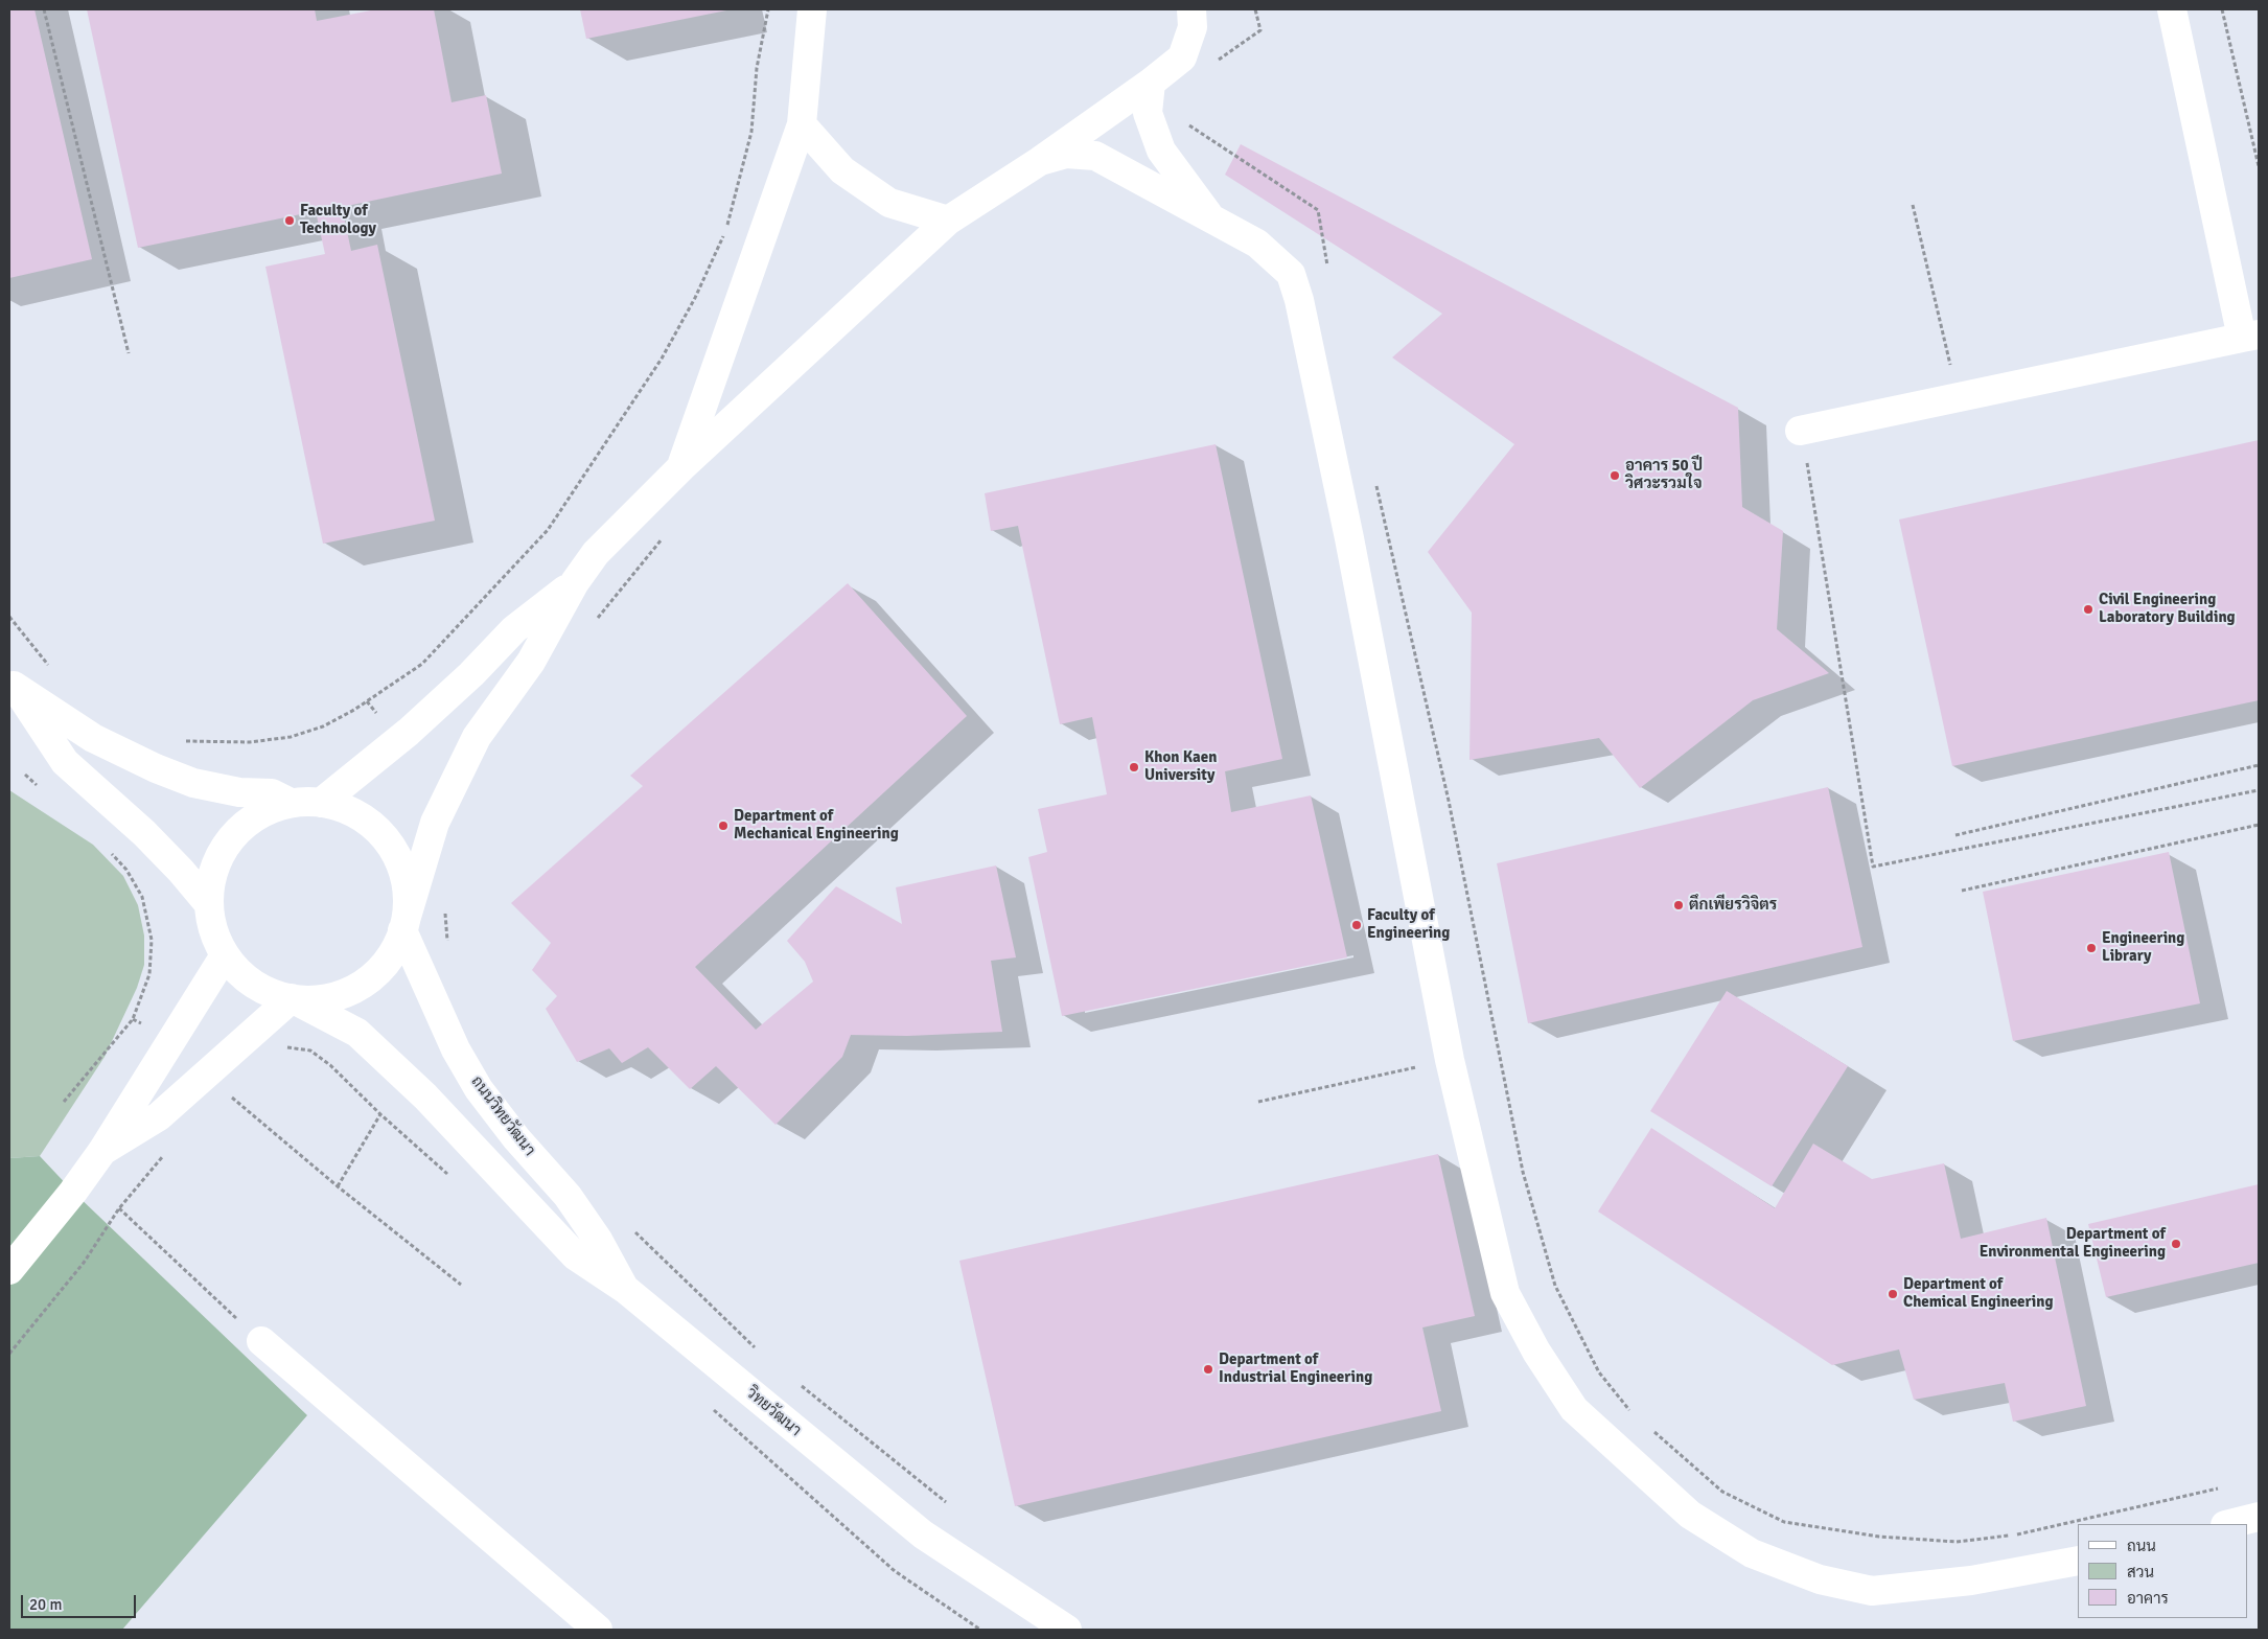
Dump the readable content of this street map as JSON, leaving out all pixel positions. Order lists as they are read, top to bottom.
{
  "streets": {
    "street": ["ถนนวิทยวัฒนา", "วิทยวัฒนา"]
  },
  "crossings": [
    ["ถนนวิทยวัฒนา", "วิทยวัฒนา"]
  ],
  "places": [
    "Faculty of Technology",
    "อาคาร 50 ปี วิศวะรวมใจ",
    "Civil Engineering Laboratory Building",
    "Khon Kaen University",
    "Department of Mechanical Engineering",
    "ตึกเพียรวิจิตร",
    "Faculty of Engineering",
    "Engineering Library",
    "Department of Environmental Engineering",
    "Department of Chemical Engineering",
    "Department of Industrial Engineering"
  ],
  "legend": ["ถนน", "สวน", "อาคาร"],
  "scale_bar": "20 m"
}
